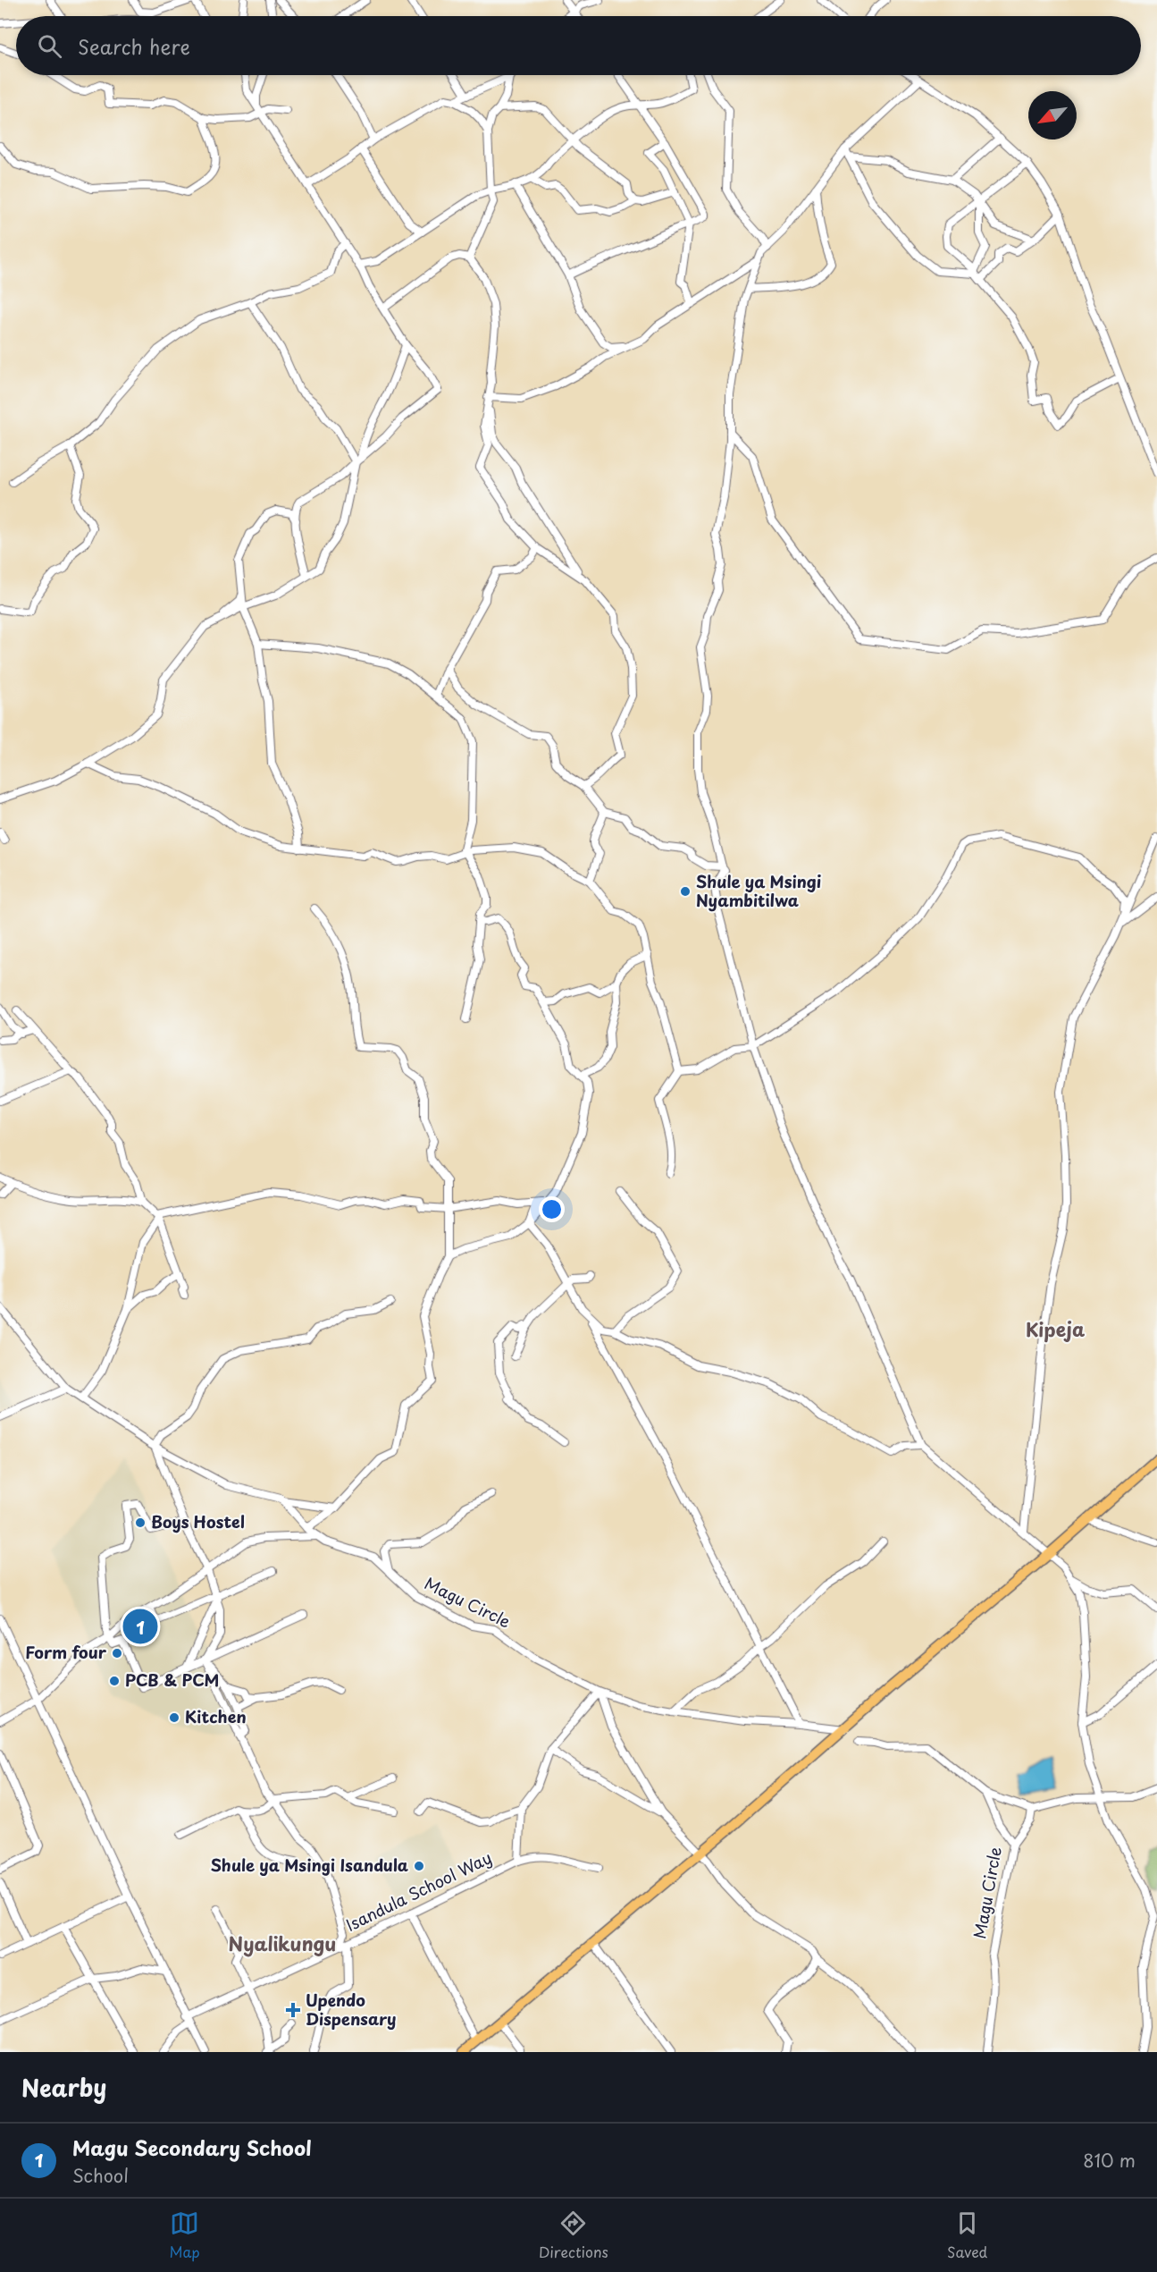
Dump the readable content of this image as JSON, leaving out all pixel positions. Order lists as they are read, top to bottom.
{
  "streets": {
    "street": ["Magu Circle", "Isandula School Way"]
  },
  "districts": ["Kipeja", "Nyalikungu"],
  "places": {
    "other": [
      "Shule ya Msingi Nyambitilwa",
      "Boys Hostel",
      "Form four",
      "PCB & PCM",
      "Kitchen",
      "Shule ya Msingi Isandula"
    ],
    "health": ["Upendo Dispensary"]
  },
  "north": "bottom left",
  "page": {
    "search": "Search here",
    "pins": "1",
    "heading": "Nearby",
    "list": [
      {
        "mark": "1",
        "name": "Magu Secondary School",
        "note": "School",
        "value": "810 m"
      }
    ],
    "nav": ["Map", "Directions", "Saved"]
  }
}
